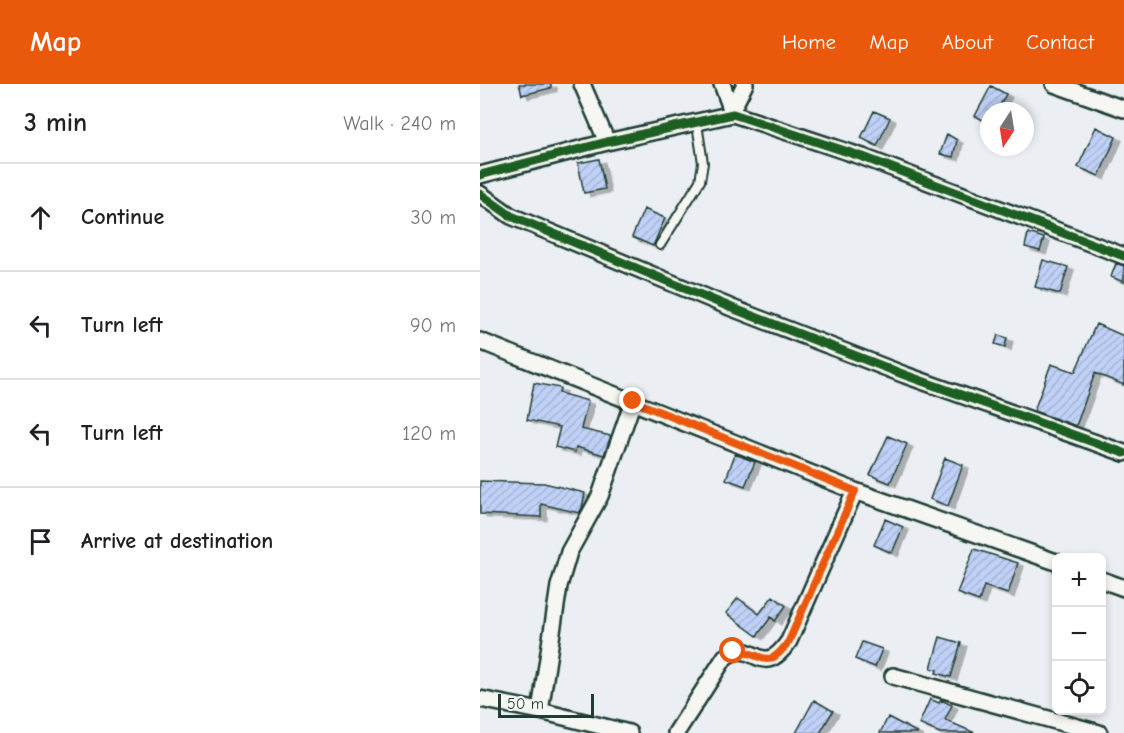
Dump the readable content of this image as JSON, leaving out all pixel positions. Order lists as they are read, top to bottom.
{
  "scale_bar": "50 m",
  "north": "bottom",
  "page": {
    "header": "Map",
    "nav": [
      "Home",
      "Map",
      "About",
      "Contact"
    ],
    "heading": ["3 min", "Walk · 240 m"],
    "list": [
      ["Continue", "30 m"],
      ["Turn left", "90 m"],
      ["Turn left", "120 m"],
      "Arrive at destination"
    ],
    "map_buttons": ["+", "−"],
    "scale": "50 m"
  }
}
